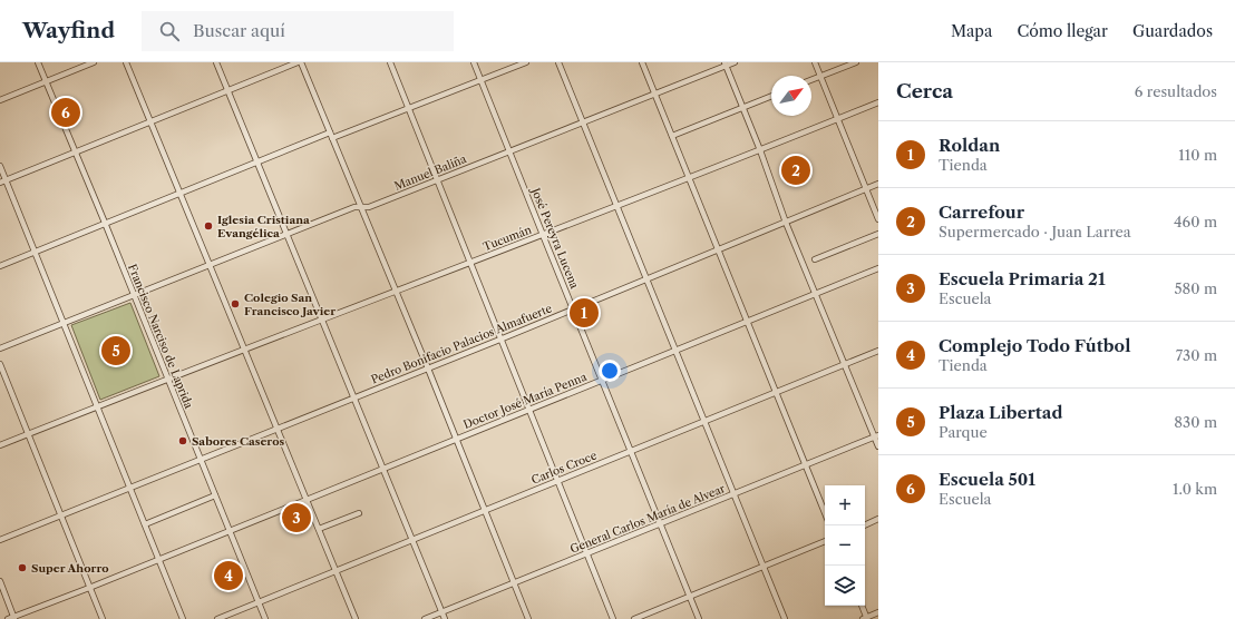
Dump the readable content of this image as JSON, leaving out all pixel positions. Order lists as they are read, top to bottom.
{
  "streets": {
    "street": [
      "Manuel Baliña",
      "Tucumán",
      "José Pereyra Lucena",
      "Francisco Narciso de Laprida",
      "Pedro Bonifacio Palacios Almafuerte",
      "Doctor José María Penna",
      "Carlos Croce",
      "General Carlos María de Alvear"
    ]
  },
  "crossings": [
    ["Manuel Baliña", "José Pereyra Lucena"],
    ["Manuel Baliña", "Francisco Narciso de Laprida"],
    ["Tucumán", "José Pereyra Lucena"],
    ["Tucumán", "Francisco Narciso de Laprida"],
    ["José Pereyra Lucena", "Pedro Bonifacio Palacios Almafuerte"],
    ["José Pereyra Lucena", "Doctor José María Penna"],
    ["José Pereyra Lucena", "Carlos Croce"],
    ["José Pereyra Lucena", "General Carlos María de Alvear"],
    ["Francisco Narciso de Laprida", "Pedro Bonifacio Palacios Almafuerte"],
    ["Francisco Narciso de Laprida", "Doctor José María Penna"],
    ["Francisco Narciso de Laprida", "Carlos Croce"]
  ],
  "places": [
    "Iglesia Cristiana Evangélica",
    "Colegio San Francisco Javier",
    "Sabores Caseros",
    "Super Ahorro"
  ],
  "north": "top right",
  "page": {
    "header": "Wayfind",
    "search": "Buscar aquí",
    "nav": ["Mapa", "Cómo llegar", "Guardados"],
    "heading": ["Cerca", "6 resultados"],
    "pins": [
      "6",
      "2",
      "1",
      "5",
      "3",
      "4"
    ],
    "list": [
      {
        "mark": "1",
        "name": "Roldan",
        "note": "Tienda",
        "value": "110 m"
      },
      {
        "mark": "2",
        "name": "Carrefour",
        "note": "Supermercado · Juan Larrea",
        "value": "460 m"
      },
      {
        "mark": "3",
        "name": "Escuela Primaria 21",
        "note": "Escuela",
        "value": "580 m"
      },
      {
        "mark": "4",
        "name": "Complejo Todo Fútbol",
        "note": "Tienda",
        "value": "730 m"
      },
      {
        "mark": "5",
        "name": "Plaza Libertad",
        "note": "Parque",
        "value": "830 m"
      },
      {
        "mark": "6",
        "name": "Escuela 501",
        "note": "Escuela",
        "value": "1.0 km"
      }
    ],
    "map_buttons": ["+", "−"]
  }
}
